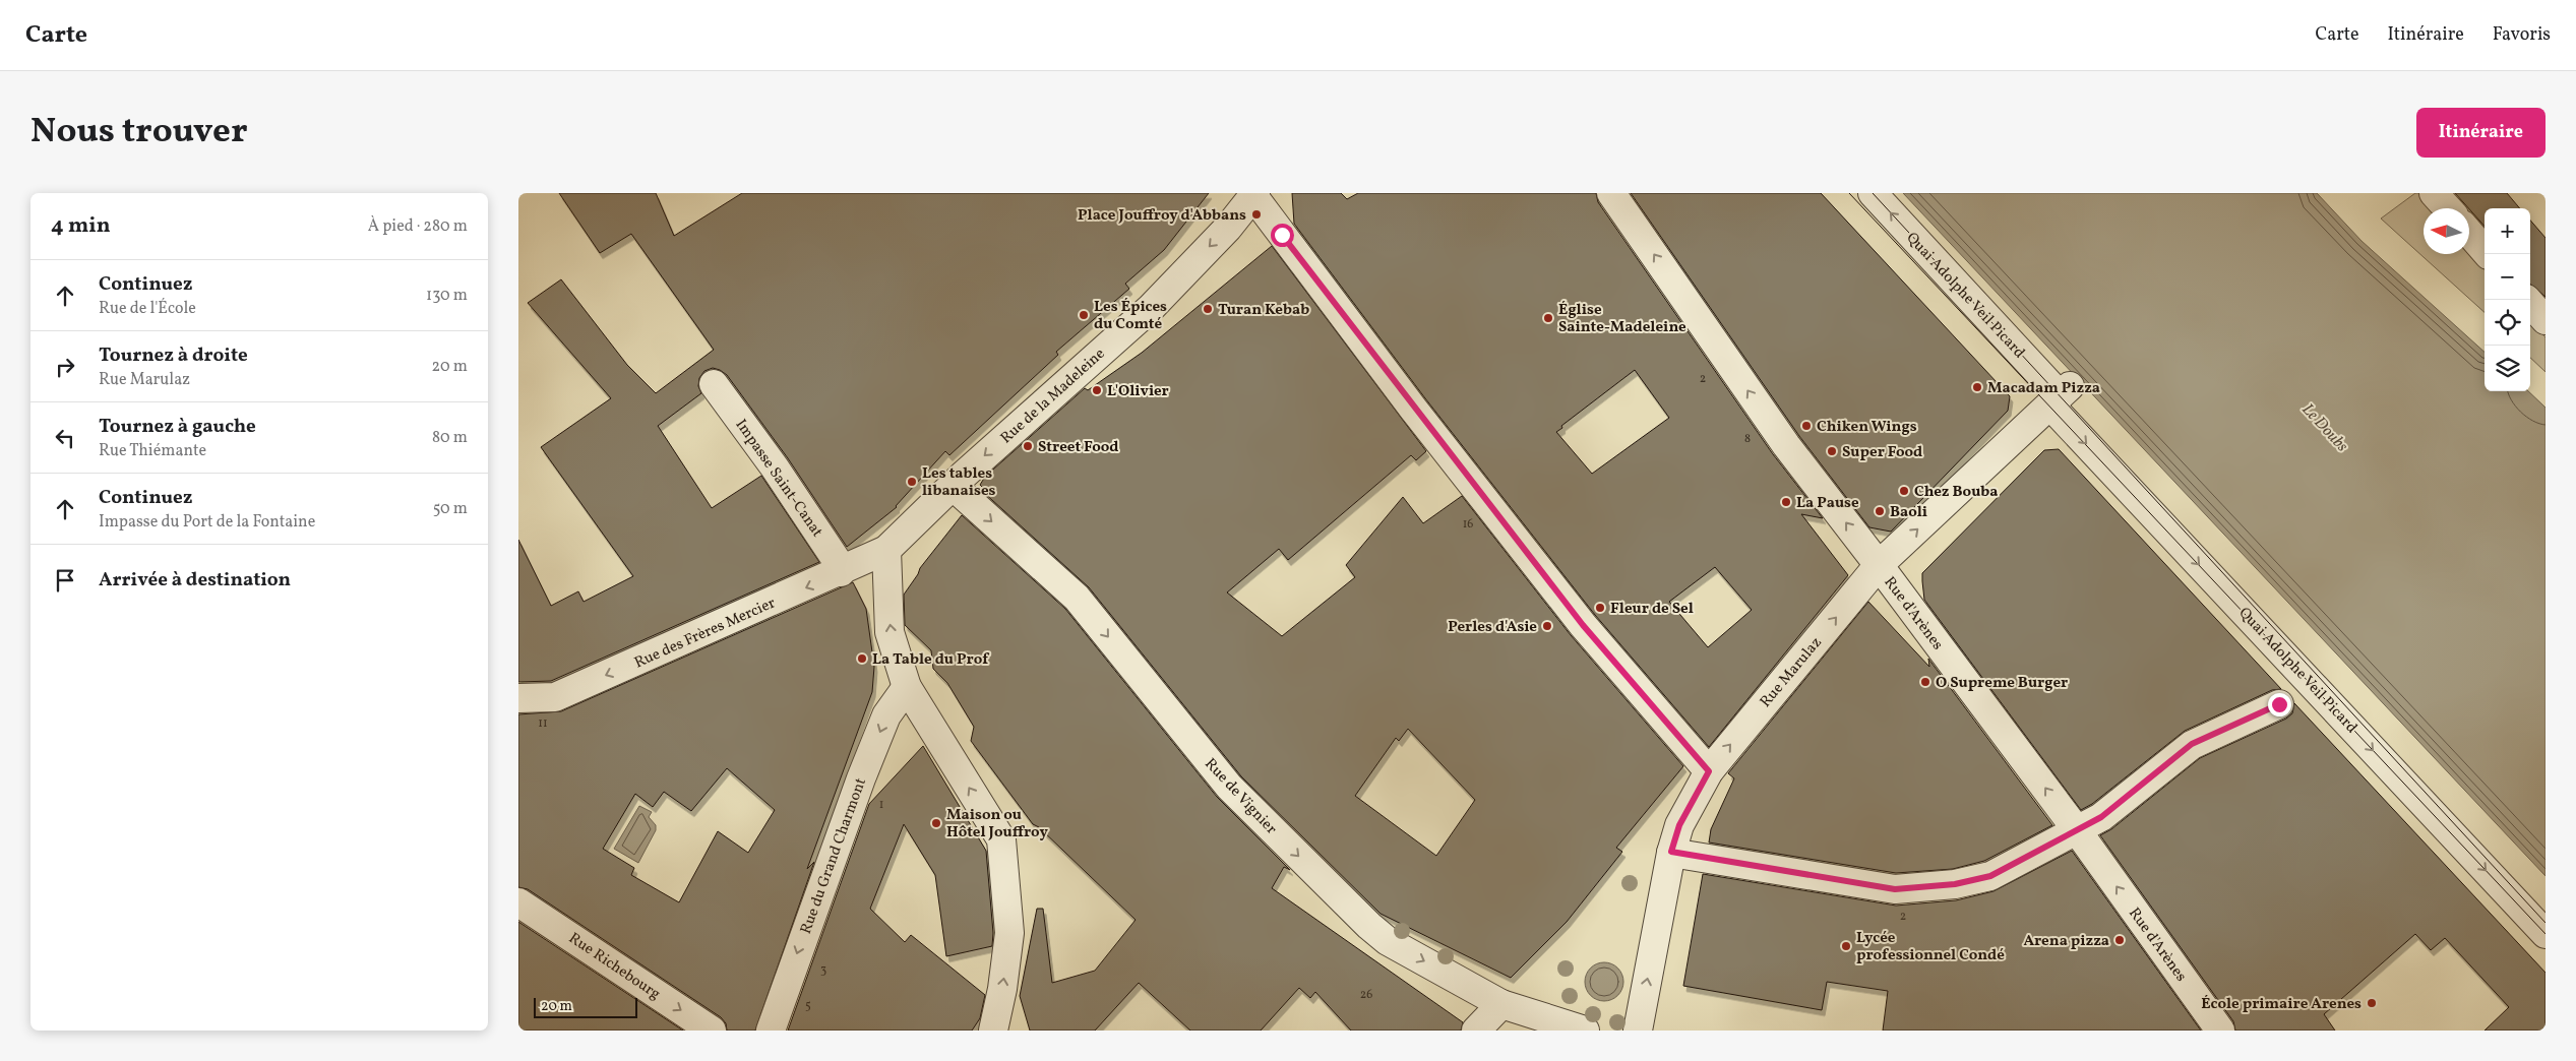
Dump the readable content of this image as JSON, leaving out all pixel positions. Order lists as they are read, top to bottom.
{
  "streets": {
    "street": [
      "Quai Adolphe Veil Picard",
      "Rue de la Madeleine",
      "Impasse Saint-Canat",
      "Rue d'Arènes",
      "Rue des Frères Mercier",
      "Rue Marulaz",
      "Rue de Vignier",
      "Rue du Grand Charmont",
      "Rue Richebourg"
    ]
  },
  "crossings": [
    ["Quai Adolphe Veil Picard", "Rue Marulaz"],
    ["Rue de la Madeleine", "Rue des Frères Mercier"],
    ["Rue de la Madeleine", "Rue de Vignier"],
    ["Impasse Saint-Canat", "Rue des Frères Mercier"],
    ["Rue d'Arènes", "Rue Marulaz"]
  ],
  "one_way": [
    "Rue de la Madeleine",
    "Rue d'Arènes",
    "Rue des Frères Mercier",
    "Rue Marulaz",
    "Rue de Vignier",
    "Rue du Grand Charmont",
    "Rue Richebourg"
  ],
  "water": ["Le Doubs"],
  "places": [
    "Place Jouffroy d'Abbans",
    "Turan Kebab",
    "Les Épices du Comté",
    "Église Sainte-Madeleine",
    "Macadam Pizza",
    "L'Olivier",
    "Chiken Wings",
    "Street Food",
    "Super Food",
    "Les tables libanaises",
    "Chez Bouba",
    "La Pause",
    "Baoli",
    "Fleur de Sel",
    "Perles d'Asie",
    "La Table du Prof",
    "O Supreme Burger",
    "Maison ou Hôtel Jouffroy",
    "Arena pizza",
    "Lycée professionnel Condé",
    "École primaire Arenes"
  ],
  "house_numbers": [
    "2",
    "8",
    "16",
    "11",
    "1",
    "2",
    "3",
    "26",
    "5"
  ],
  "scale_bar": "20 m",
  "north": "left",
  "page": {
    "header": "Carte",
    "nav": ["Carte", "Itinéraire", "Favoris"],
    "title": "Nous trouver",
    "buttons": "Itinéraire",
    "heading": ["4 min", "À pied · 280 m"],
    "map_buttons": ["+", "−"],
    "list": [
      ["Continuez", "Rue de l'École", "130 m"],
      ["Tournez à droite", "Rue Marulaz", "20 m"],
      ["Tournez à gauche", "Rue Thiémante", "80 m"],
      ["Continuez", "Impasse du Port de la Fontaine", "50 m"],
      "Arrivée à destination"
    ],
    "scale": "20 m"
  }
}
